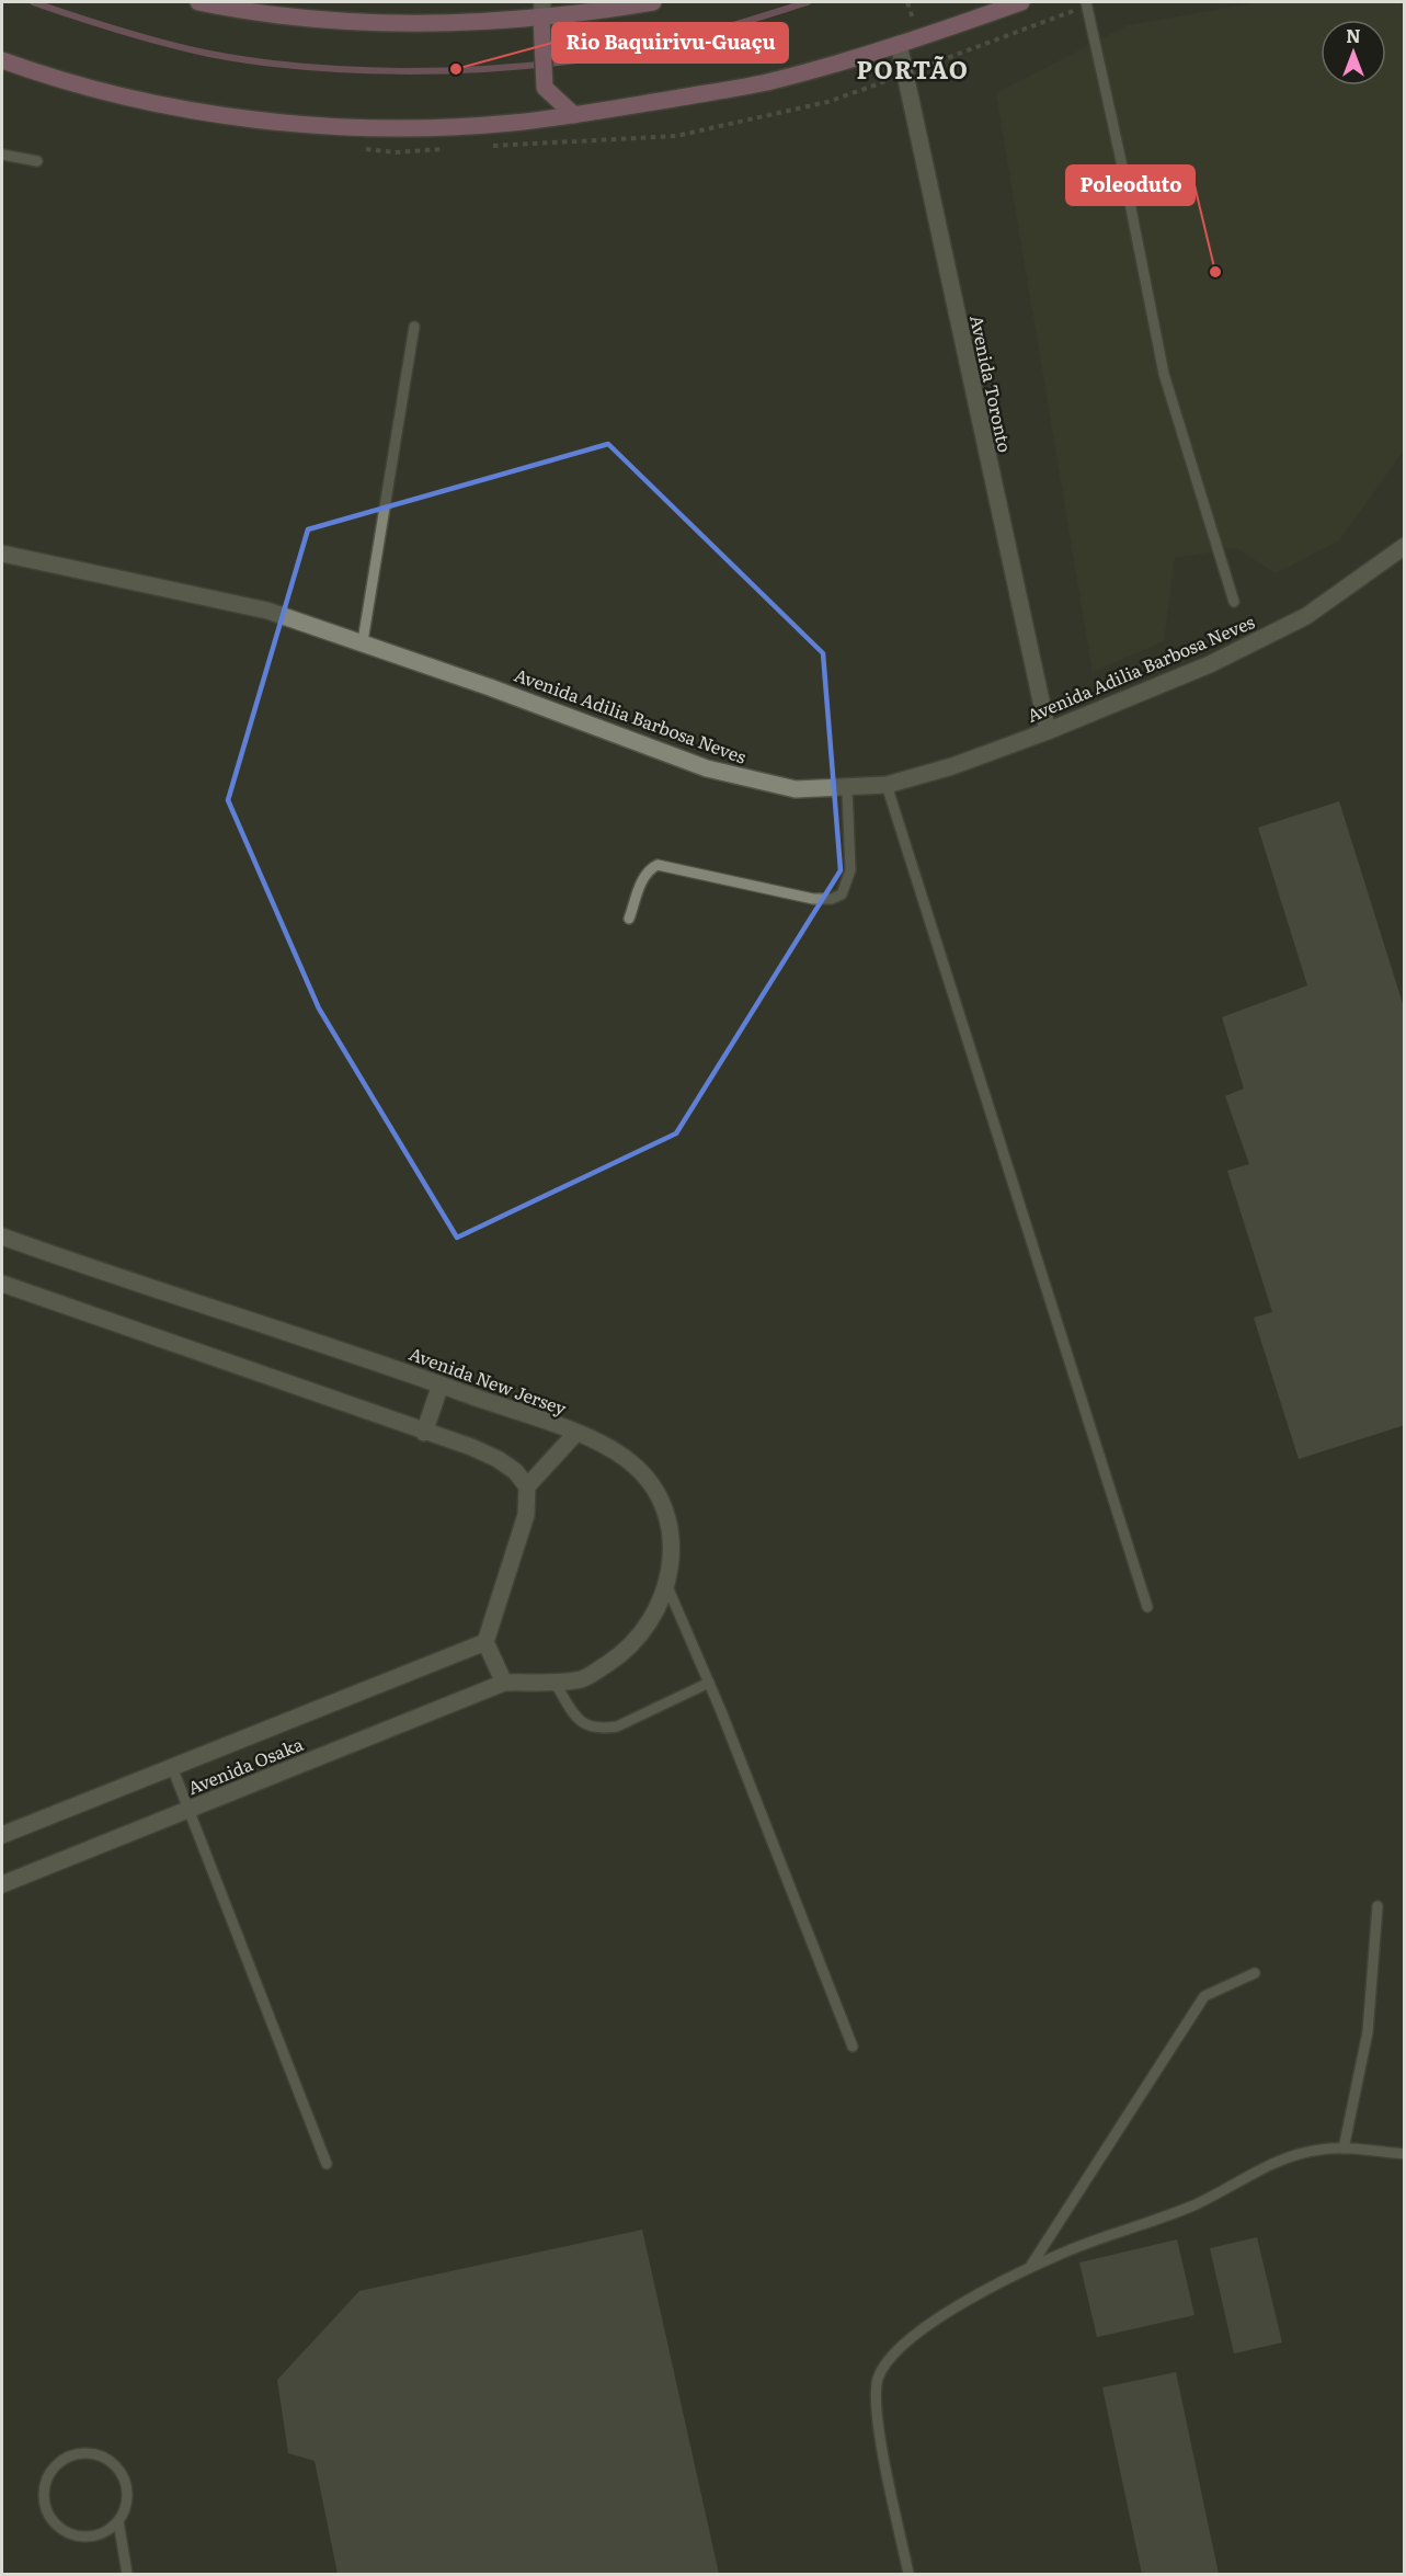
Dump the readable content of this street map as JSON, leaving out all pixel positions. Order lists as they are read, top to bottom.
{
  "streets": {
    "street": [
      "Avenida Toronto",
      "Avenida Adilia Barbosa Neves",
      "Avenida New Jersey",
      "Avenida Osaka"
    ]
  },
  "crossings": [
    ["Avenida Toronto", "Avenida Adilia Barbosa Neves"],
    ["Avenida New Jersey", "Avenida Osaka"]
  ],
  "districts": ["PORTÃO"],
  "places": ["Rio Baquirivu-Guaçu", "Poleoduto"],
  "north": "top"
}
